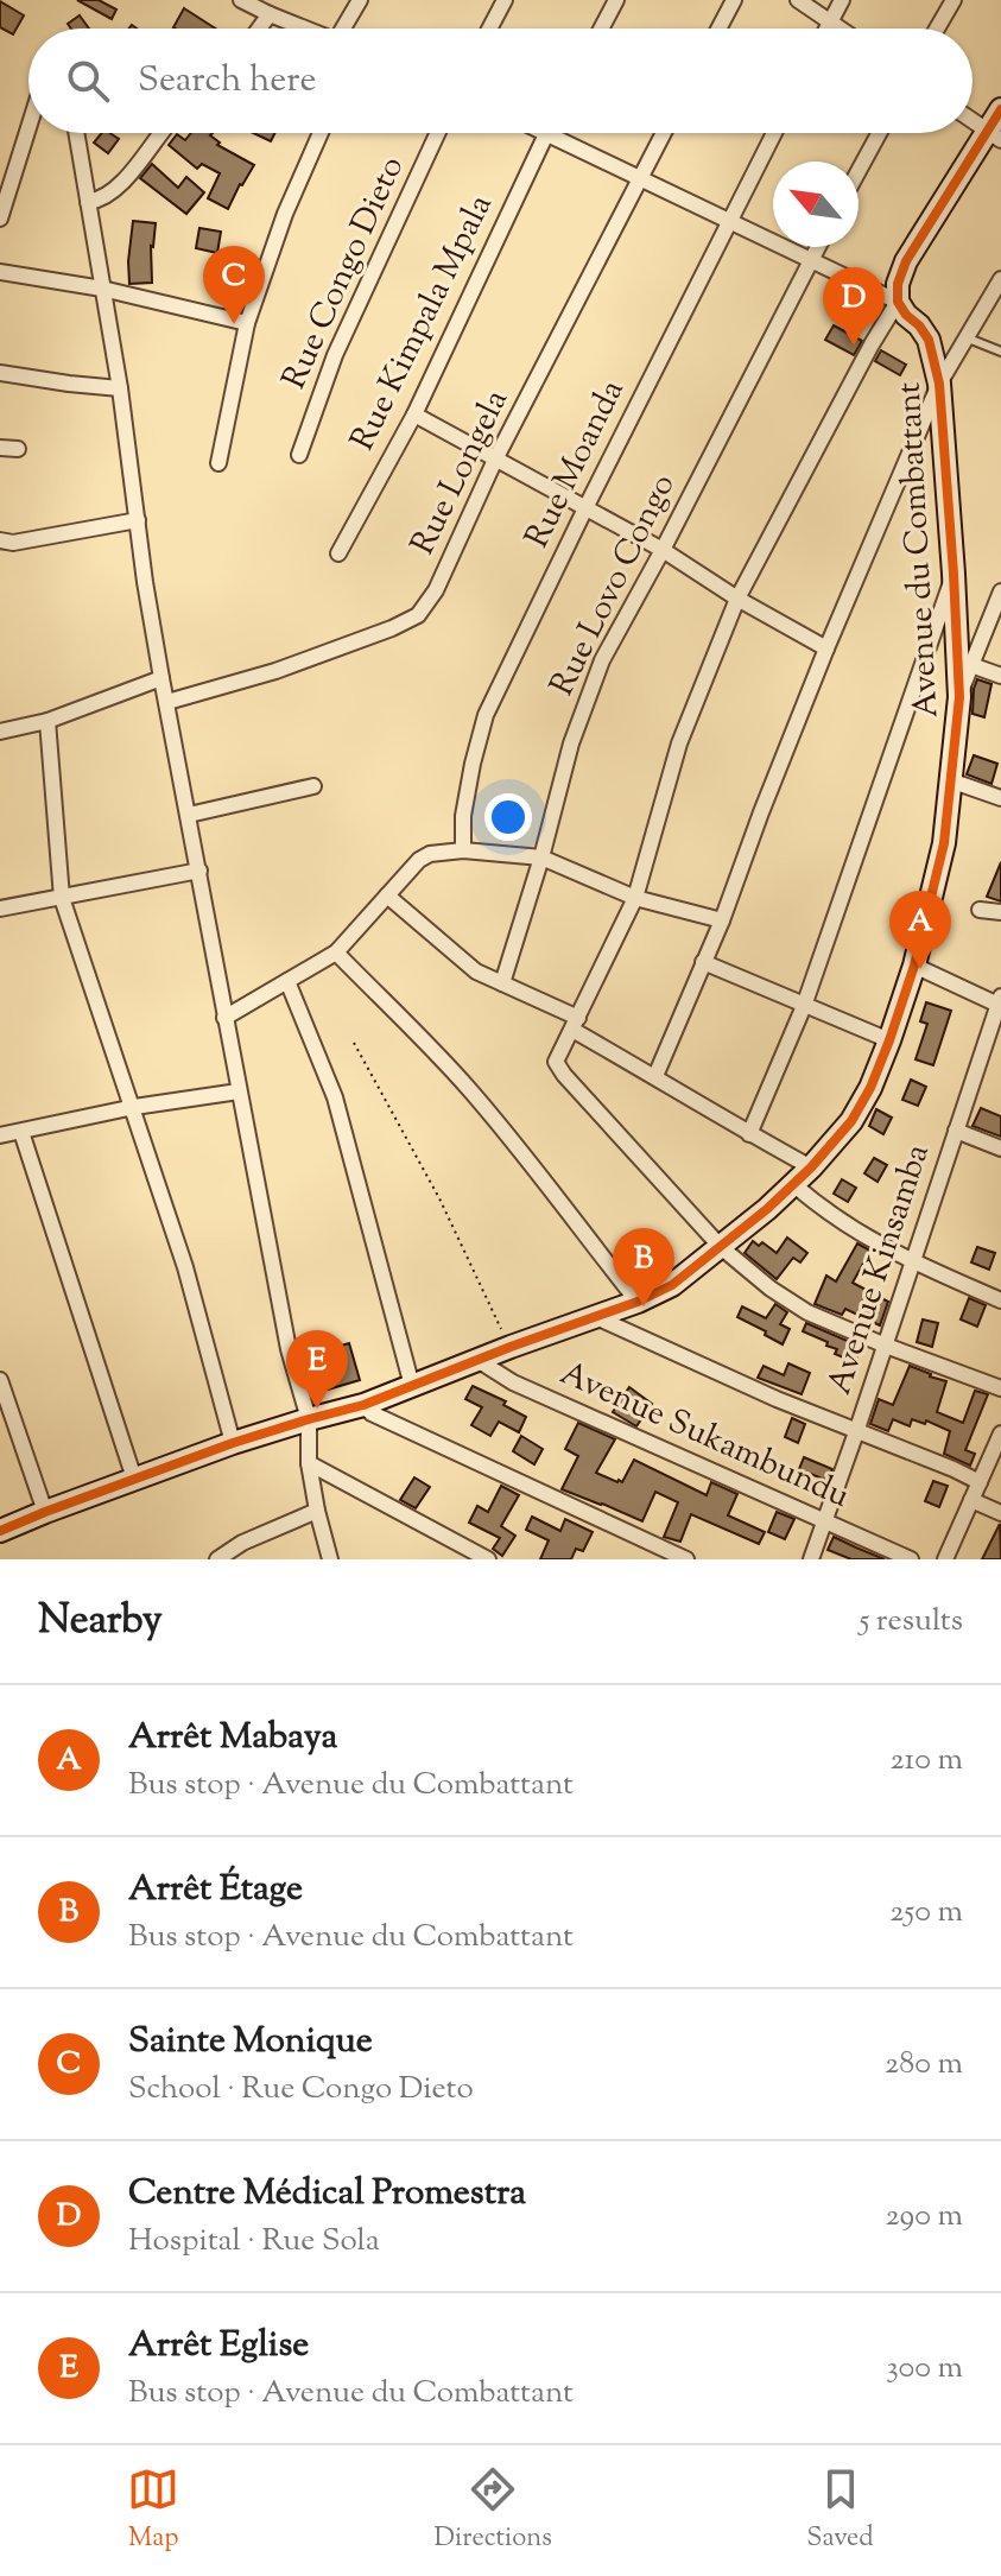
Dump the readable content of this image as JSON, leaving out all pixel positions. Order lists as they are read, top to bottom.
{
  "streets": {
    "street": [
      "Rue Congo Dieto",
      "Rue Kimpala Mpala",
      "Rue Moanda",
      "Rue Longela",
      "Avenue du Combattant",
      "Rue Lovo Congo",
      "Avenue Kinsamba",
      "Avenue Sukambundu"
    ]
  },
  "crossings": [
    ["Avenue du Combattant", "Avenue Sukambundu"],
    ["Avenue Kinsamba", "Avenue Sukambundu"]
  ],
  "north": "top left",
  "page": {
    "search": "Search here",
    "pins": [
      "C",
      "D",
      "A",
      "B",
      "E"
    ],
    "heading": ["Nearby", "5 results"],
    "list": [
      {
        "mark": "A",
        "name": "Arrêt Mabaya",
        "note": "Bus stop · Avenue du Combattant",
        "value": "210 m"
      },
      {
        "mark": "B",
        "name": "Arrêt Étage",
        "note": "Bus stop · Avenue du Combattant",
        "value": "250 m"
      },
      {
        "mark": "C",
        "name": "Sainte Monique",
        "note": "School · Rue Congo Dieto",
        "value": "280 m"
      },
      {
        "mark": "D",
        "name": "Centre Médical Promestra",
        "note": "Hospital · Rue Sola",
        "value": "290 m"
      },
      {
        "mark": "E",
        "name": "Arrêt Eglise",
        "note": "Bus stop · Avenue du Combattant",
        "value": "300 m"
      }
    ],
    "nav": ["Map", "Directions", "Saved"]
  }
}
